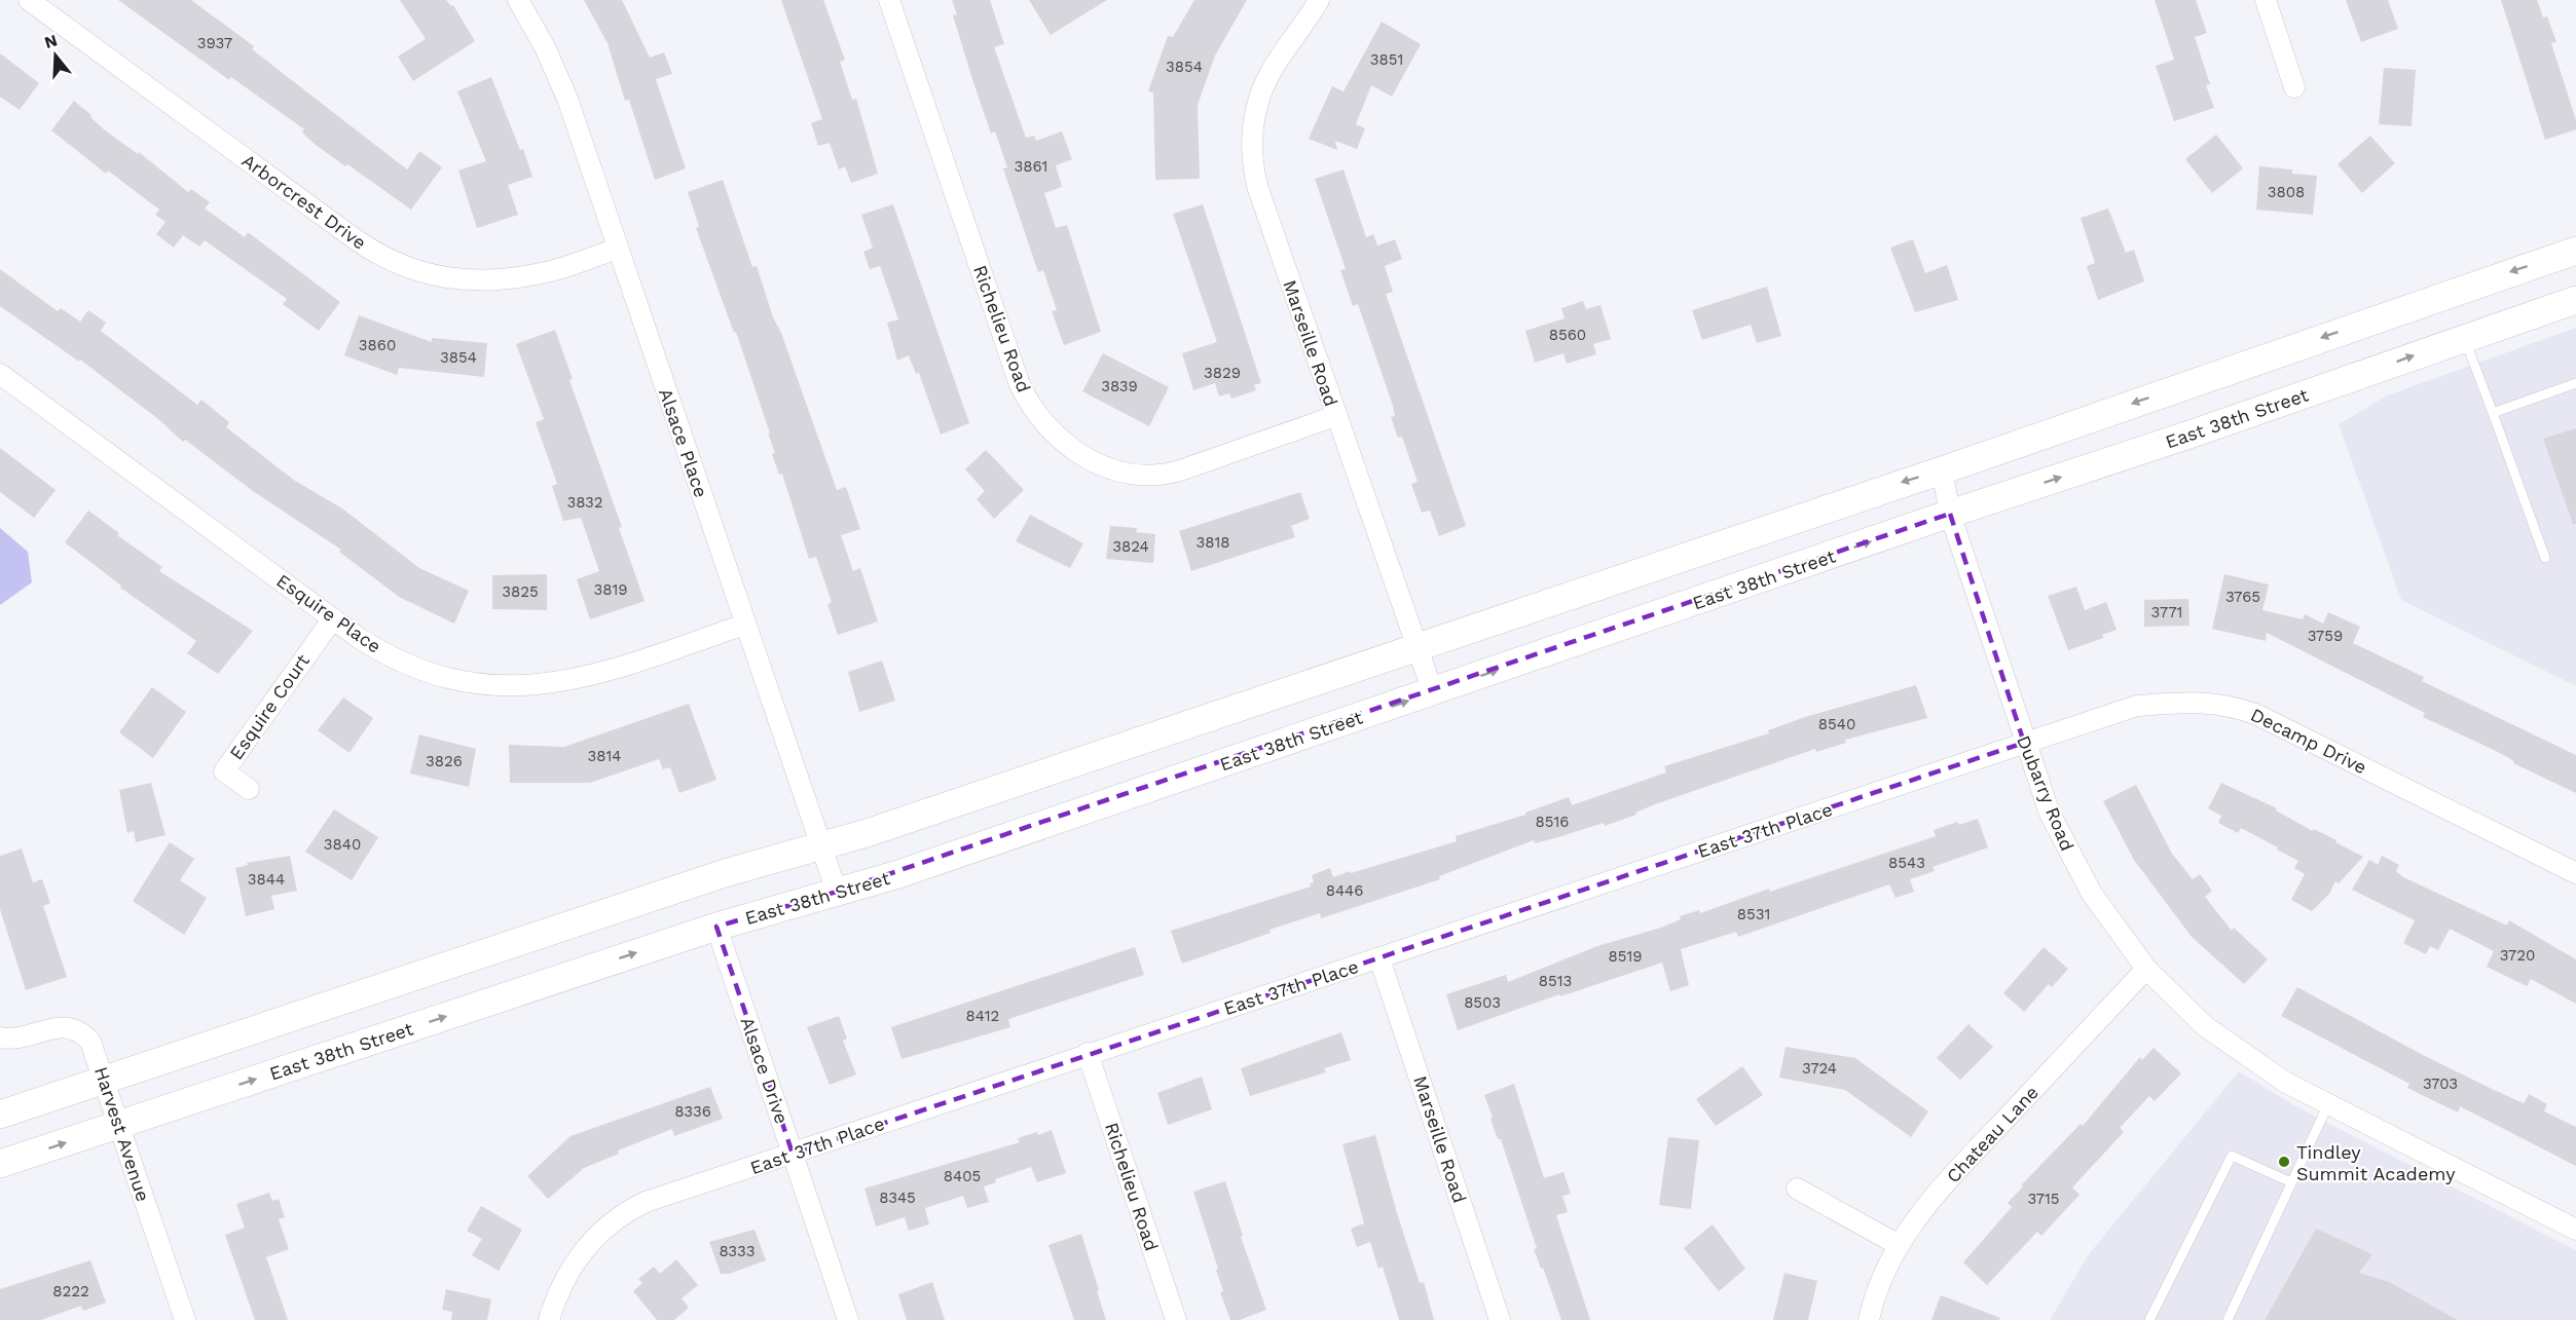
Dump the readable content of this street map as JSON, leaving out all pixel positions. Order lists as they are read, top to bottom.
{
  "streets": {
    "main road": ["East 38th Street"],
    "street": [
      "Arborcrest Drive",
      "Richelieu Road",
      "Marseille Road",
      "Alsace Place",
      "Esquire Place",
      "Esquire Court",
      "Decamp Drive",
      "Dubarry Road",
      "East 37th Place",
      "Alsace Drive",
      "Harvest Avenue",
      "Chateau Lane"
    ]
  },
  "crossings": [
    ["Arborcrest Drive", "Alsace Place"],
    ["Richelieu Road", "Marseille Road"],
    ["Richelieu Road", "East 37th Place"],
    ["Marseille Road", "East 38th Street"],
    ["Marseille Road", "East 37th Place"],
    ["East 38th Street", "Alsace Place"],
    ["East 38th Street", "Dubarry Road"],
    ["East 38th Street", "Alsace Drive"],
    ["East 38th Street", "Harvest Avenue"],
    ["Alsace Place", "Esquire Place"],
    ["Esquire Place", "Esquire Court"],
    ["Decamp Drive", "Dubarry Road"],
    ["Decamp Drive", "East 37th Place"],
    ["Dubarry Road", "East 37th Place"],
    ["Dubarry Road", "Chateau Lane"],
    ["East 37th Place", "Alsace Drive"]
  ],
  "places": ["Tindley Summit Academy"],
  "house_numbers": [
    "3937",
    "3851",
    "3854",
    "3861",
    "3808",
    "8560",
    "3860",
    "3854",
    "3829",
    "3839",
    "3832",
    "3818",
    "3824",
    "3819",
    "3825",
    "3765",
    "3771",
    "3759",
    "8540",
    "3814",
    "3826",
    "8516",
    "3840",
    "8543",
    "3844",
    "8446",
    "8531",
    "3720",
    "8519",
    "8513",
    "8503",
    "8412",
    "3724",
    "3703",
    "8336",
    "8405",
    "8345",
    "3715",
    "8333",
    "8222"
  ],
  "north": "top"
}
